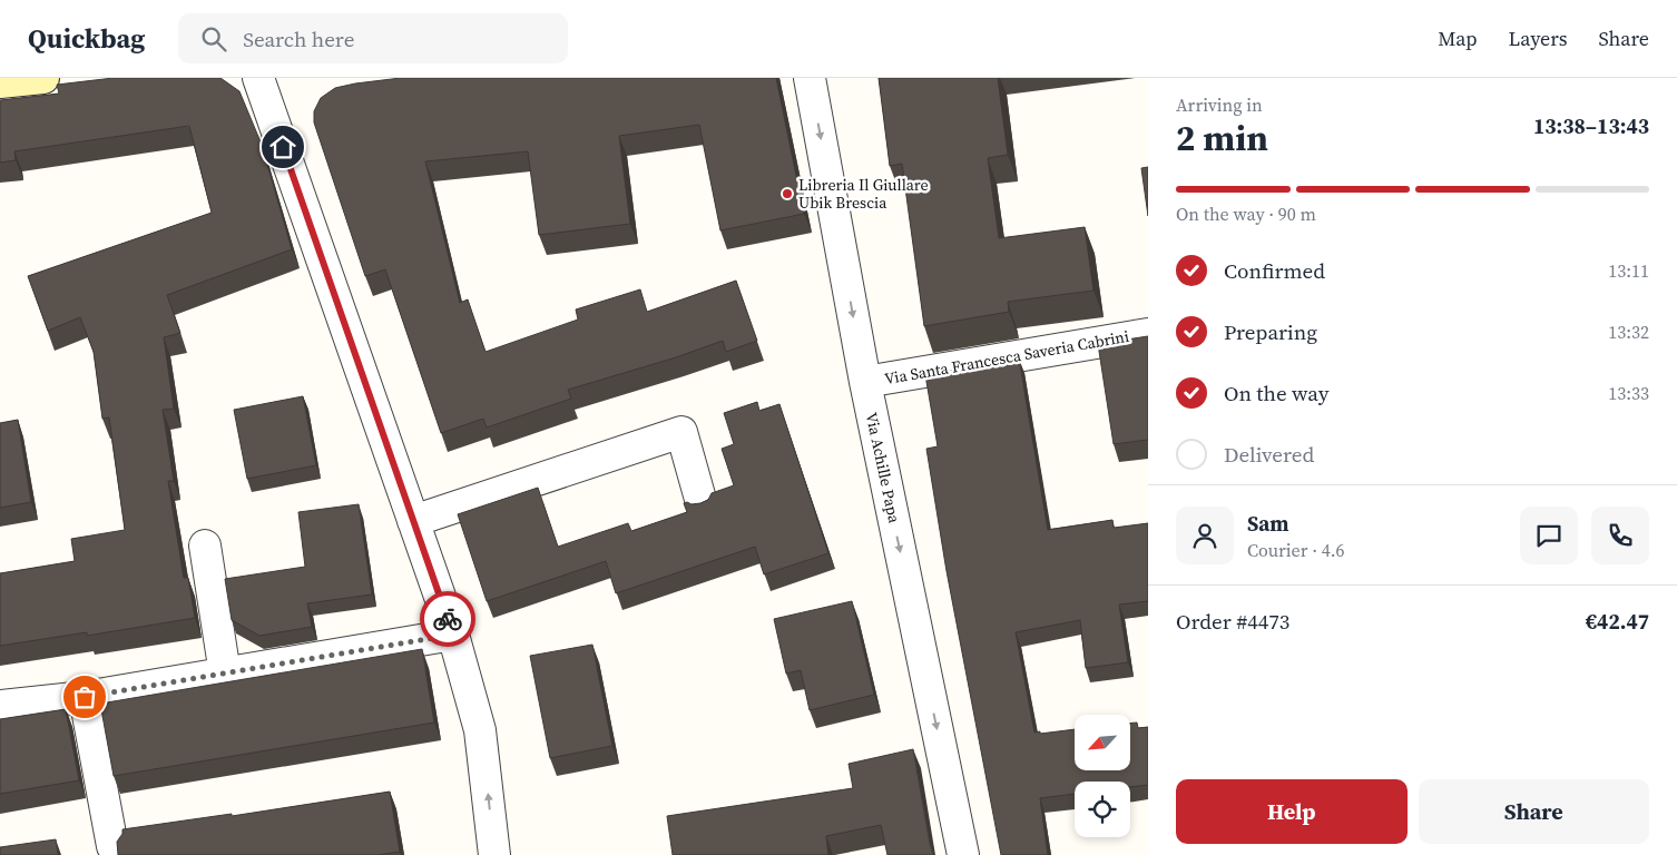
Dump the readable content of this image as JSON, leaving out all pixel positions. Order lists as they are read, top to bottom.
{
  "streets": {
    "street": ["Via Santa Francesca Saveria Cabrini", "Via Achille Papa"]
  },
  "crossings": [
    ["Via Santa Francesca Saveria Cabrini", "Via Achille Papa"]
  ],
  "one_way": ["Via Achille Papa"],
  "places": ["Libreria Il Giullare Ubik Brescia"],
  "north": "bottom left",
  "page": {
    "header": "Quickbag",
    "search": "Search here",
    "nav": ["Map", "Layers", "Share"],
    "heading": ["2 min", "Arriving in", "13:38–13:43"],
    "panel": [
      "Sam",
      "Courier · 4.6",
      "Order #4473",
      "€42.47"
    ],
    "bar": "On the way · 90 m",
    "list": [
      ["Confirmed", "13:11"],
      ["Preparing", "13:32"],
      ["On the way", "13:33"],
      "Delivered"
    ],
    "buttons": ["Help", "Share"]
  }
}
